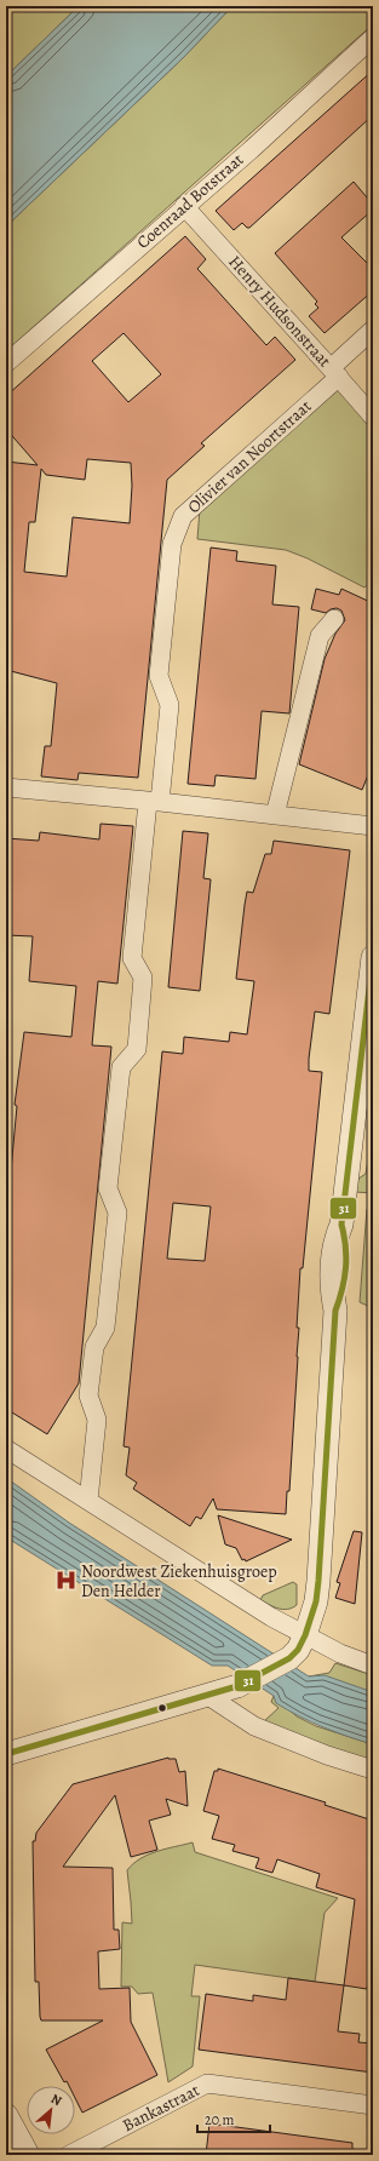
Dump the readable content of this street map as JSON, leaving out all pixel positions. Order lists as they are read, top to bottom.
{
  "streets": {
    "street": [
      "Coenraad Botstraat",
      "Henry Hudsonstraat",
      "Olivier van Noortstraat",
      "Bankastraat"
    ]
  },
  "crossings": [
    ["Coenraad Botstraat", "Henry Hudsonstraat"],
    ["Henry Hudsonstraat", "Olivier van Noortstraat"]
  ],
  "places": {
    "hospital": ["Noordwest Ziekenhuisgroep Den Helder"]
  },
  "lines": ["transit line 31"],
  "scale_bar": "20 m",
  "north": "top right"
}
